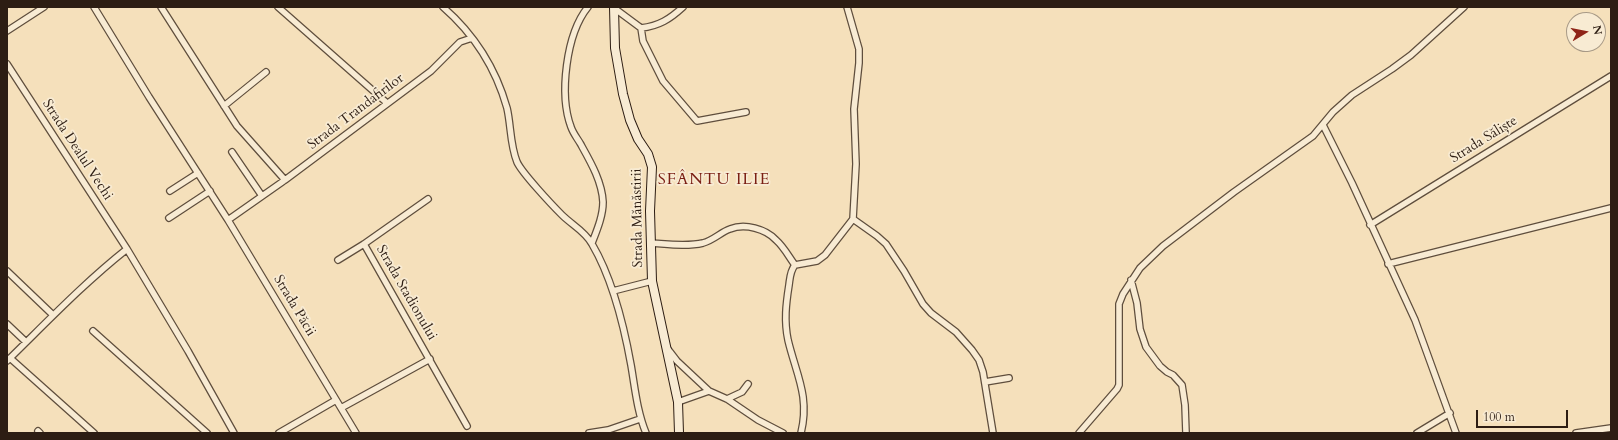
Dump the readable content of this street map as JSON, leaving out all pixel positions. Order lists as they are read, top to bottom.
{
  "streets": {
    "street": [
      "Strada Trandafirilor",
      "Strada Săliște",
      "Strada Dealul Vechi",
      "Strada Mănăstirii",
      "Strada Stadionului",
      "Strada Păcii"
    ]
  },
  "crossings": [
    ["Strada Trandafirilor", "Strada Păcii"],
    ["Strada Stadionului", "Strada Păcii"]
  ],
  "districts": ["SFÂNTU ILIE"],
  "scale_bar": "100 m",
  "north": "right"
}
